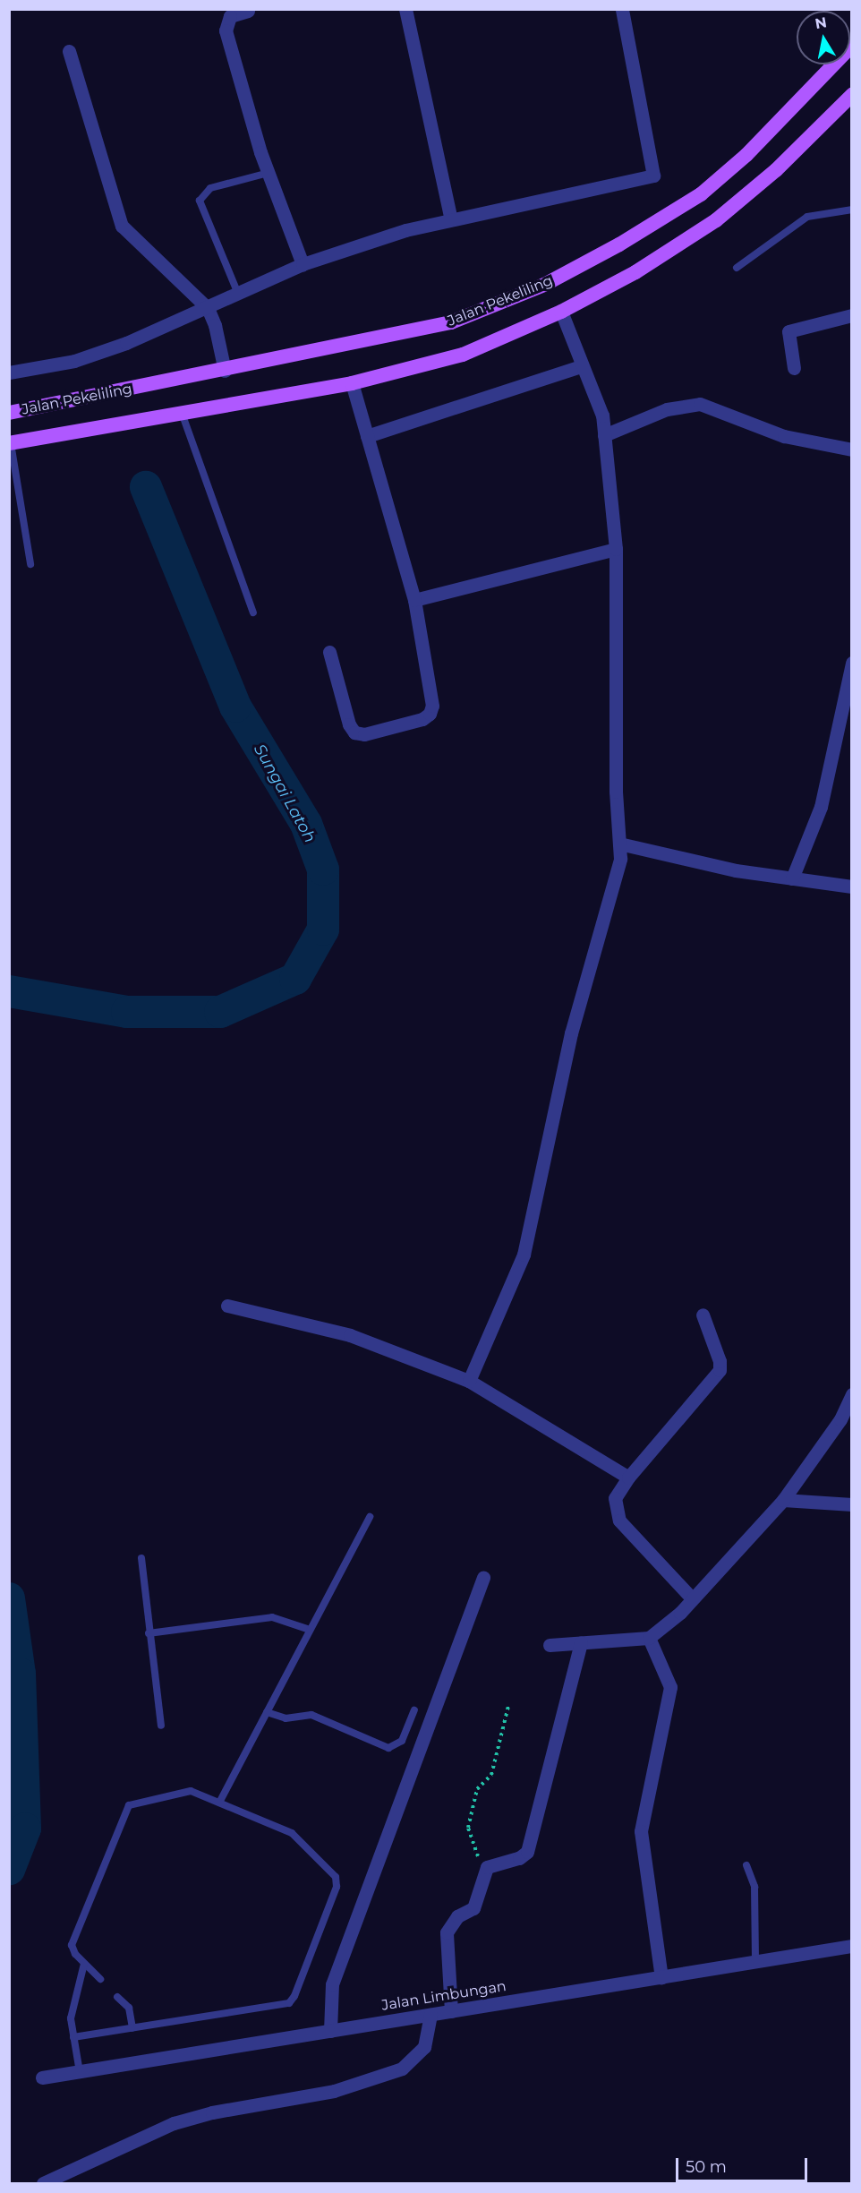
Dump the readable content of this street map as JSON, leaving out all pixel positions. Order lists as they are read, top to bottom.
{
  "streets": {
    "main road": ["Jalan Pekeliling"],
    "street": ["Jalan Limbungan"]
  },
  "water": ["Sungai Latoh"],
  "scale_bar": "50 m",
  "north": "top"
}
